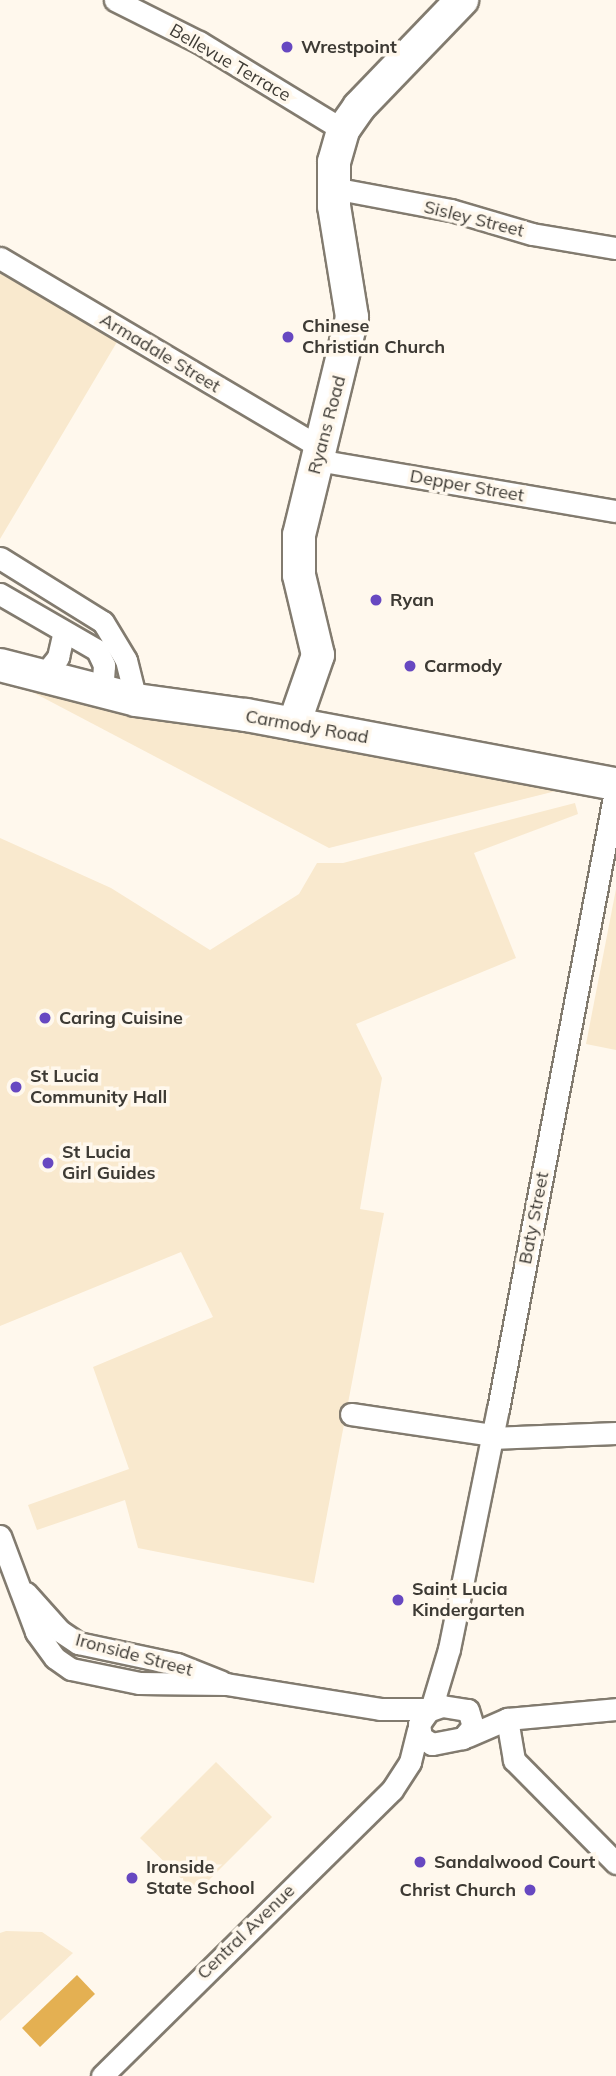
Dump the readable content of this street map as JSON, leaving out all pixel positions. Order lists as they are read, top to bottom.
{
  "streets": {
    "street": [
      "Bellevue Terrace",
      "Sisley Street",
      "Armadale Street",
      "Ryans Road",
      "Depper Street",
      "Carmody Road",
      "Baty Street",
      "Ironside Street",
      "Central Avenue"
    ]
  },
  "crossings": [
    ["Bellevue Terrace", "Ryans Road"],
    ["Sisley Street", "Ryans Road"],
    ["Armadale Street", "Ryans Road"],
    ["Armadale Street", "Depper Street"],
    ["Ryans Road", "Depper Street"],
    ["Ryans Road", "Carmody Road"],
    ["Carmody Road", "Baty Street"],
    ["Baty Street", "Ironside Street"],
    ["Baty Street", "Central Avenue"],
    ["Ironside Street", "Central Avenue"]
  ],
  "places": [
    "Wrestpoint",
    "Chinese Christian Church",
    "Ryan",
    "Carmody",
    "Caring Cuisine",
    "St Lucia Community Hall",
    "St Lucia Girl Guides",
    "Saint Lucia Kindergarten",
    "Sandalwood Court",
    "Ironside State School",
    "Christ Church"
  ]
}
